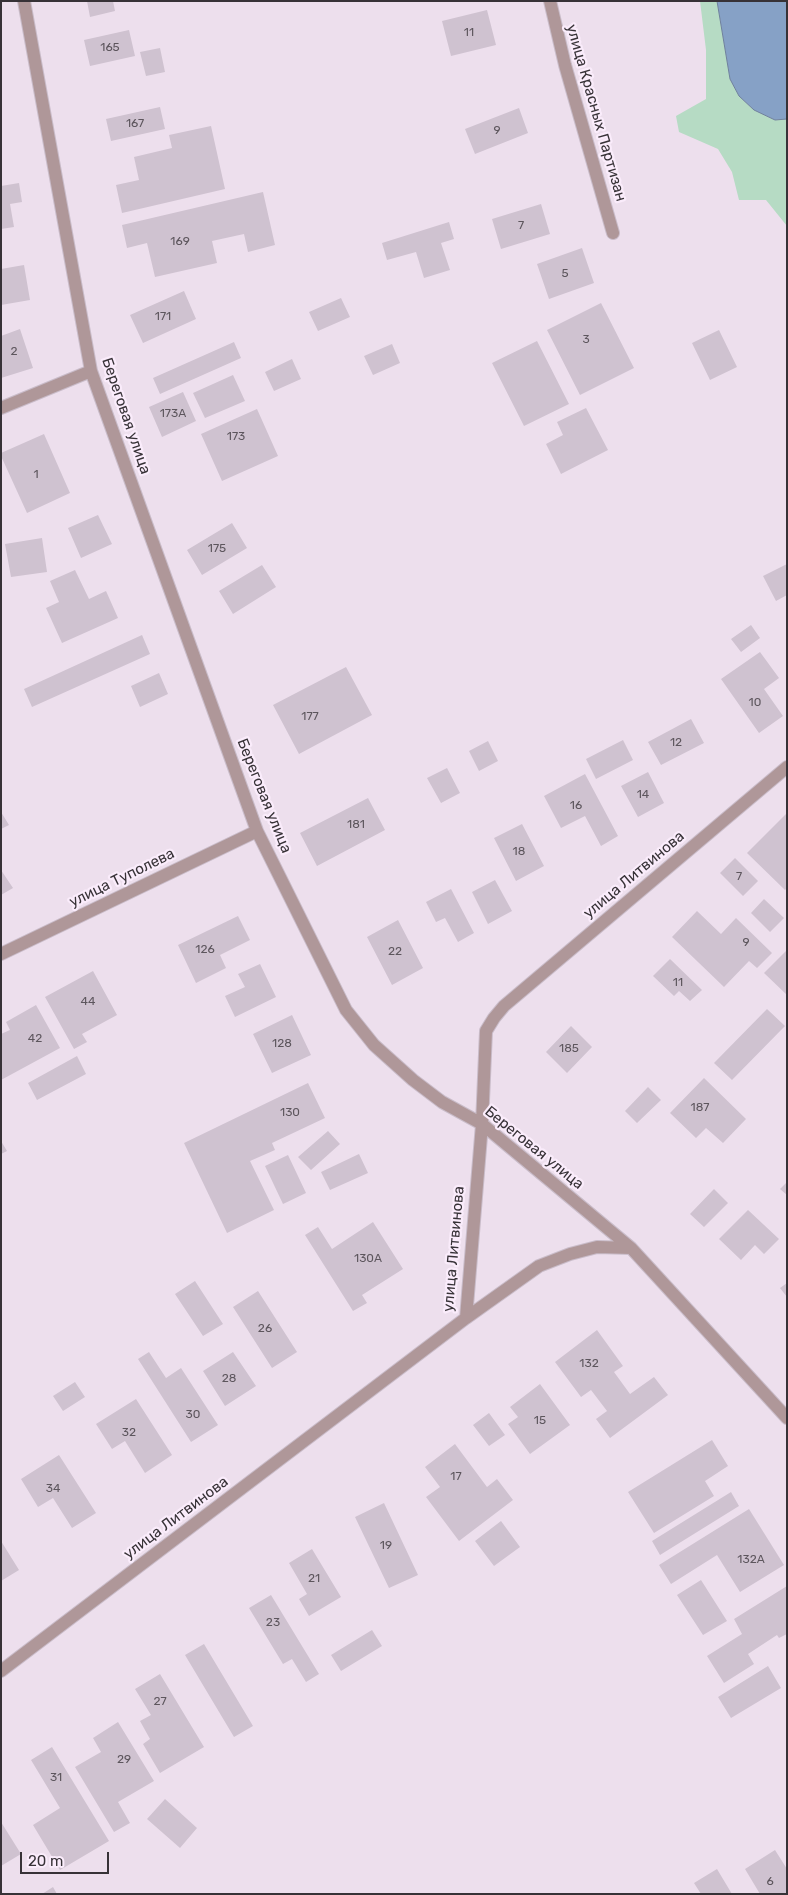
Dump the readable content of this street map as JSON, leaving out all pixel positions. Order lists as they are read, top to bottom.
{
  "streets": {
    "street": [
      "улица Красных Партизан",
      "Береговая улица",
      "улица Литвинова",
      "улица Туполева"
    ]
  },
  "crossings": [
    ["Береговая улица", "улица Литвинова"],
    ["Береговая улица", "улица Туполева"]
  ],
  "house_numbers": [
    "11",
    "165",
    "167",
    "9",
    "7",
    "169",
    "5",
    "171",
    "3",
    "2",
    "173А",
    "173",
    "1",
    "175",
    "10",
    "177",
    "12",
    "14",
    "16",
    "181",
    "18",
    "7",
    "9",
    "126",
    "22",
    "11",
    "44",
    "42",
    "128",
    "185",
    "187",
    "130",
    "130А",
    "26",
    "132",
    "28",
    "30",
    "15",
    "32",
    "17",
    "34",
    "19",
    "132А",
    "21",
    "23",
    "27",
    "29",
    "31",
    "6"
  ],
  "scale_bar": "20 m"
}
